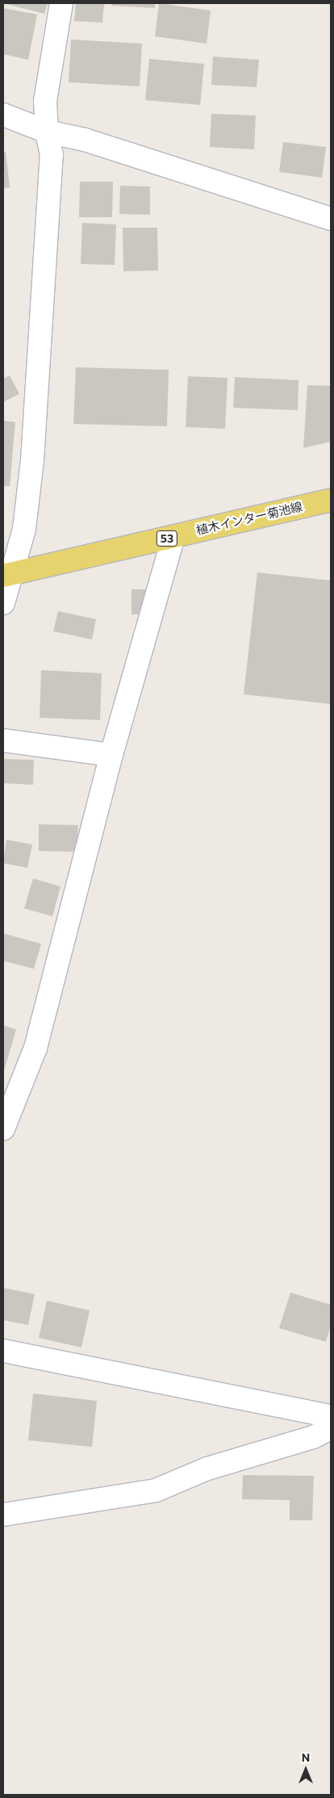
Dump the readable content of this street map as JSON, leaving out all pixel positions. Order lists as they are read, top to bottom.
{
  "streets": {
    "main road": ["植木インター菊池線", "53"]
  },
  "north": "top"
}
